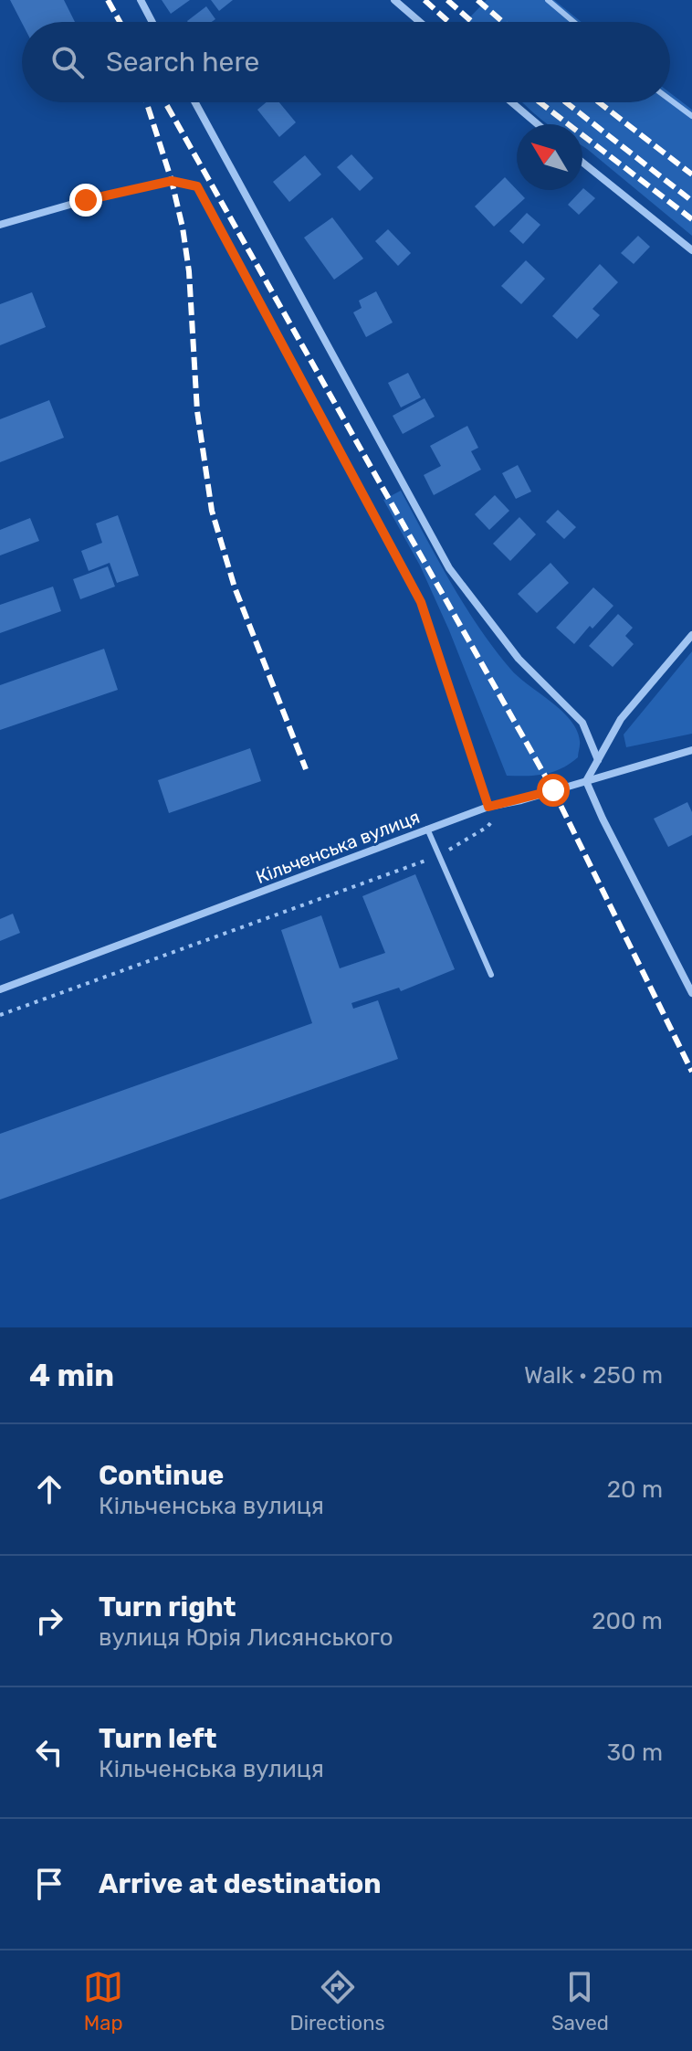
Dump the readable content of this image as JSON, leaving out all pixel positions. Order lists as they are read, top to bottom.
{
  "streets": {
    "street": ["Кільченська вулиця"]
  },
  "north": "top left",
  "page": {
    "search": "Search here",
    "heading": ["4 min", "Walk · 250 m"],
    "list": [
      ["Continue", "Кільченська вулиця", "20 m"],
      ["Turn right", "вулиця Юрія Лисянського", "200 m"],
      ["Turn left", "Кільченська вулиця", "30 m"],
      "Arrive at destination"
    ],
    "nav": ["Map", "Directions", "Saved"]
  }
}
